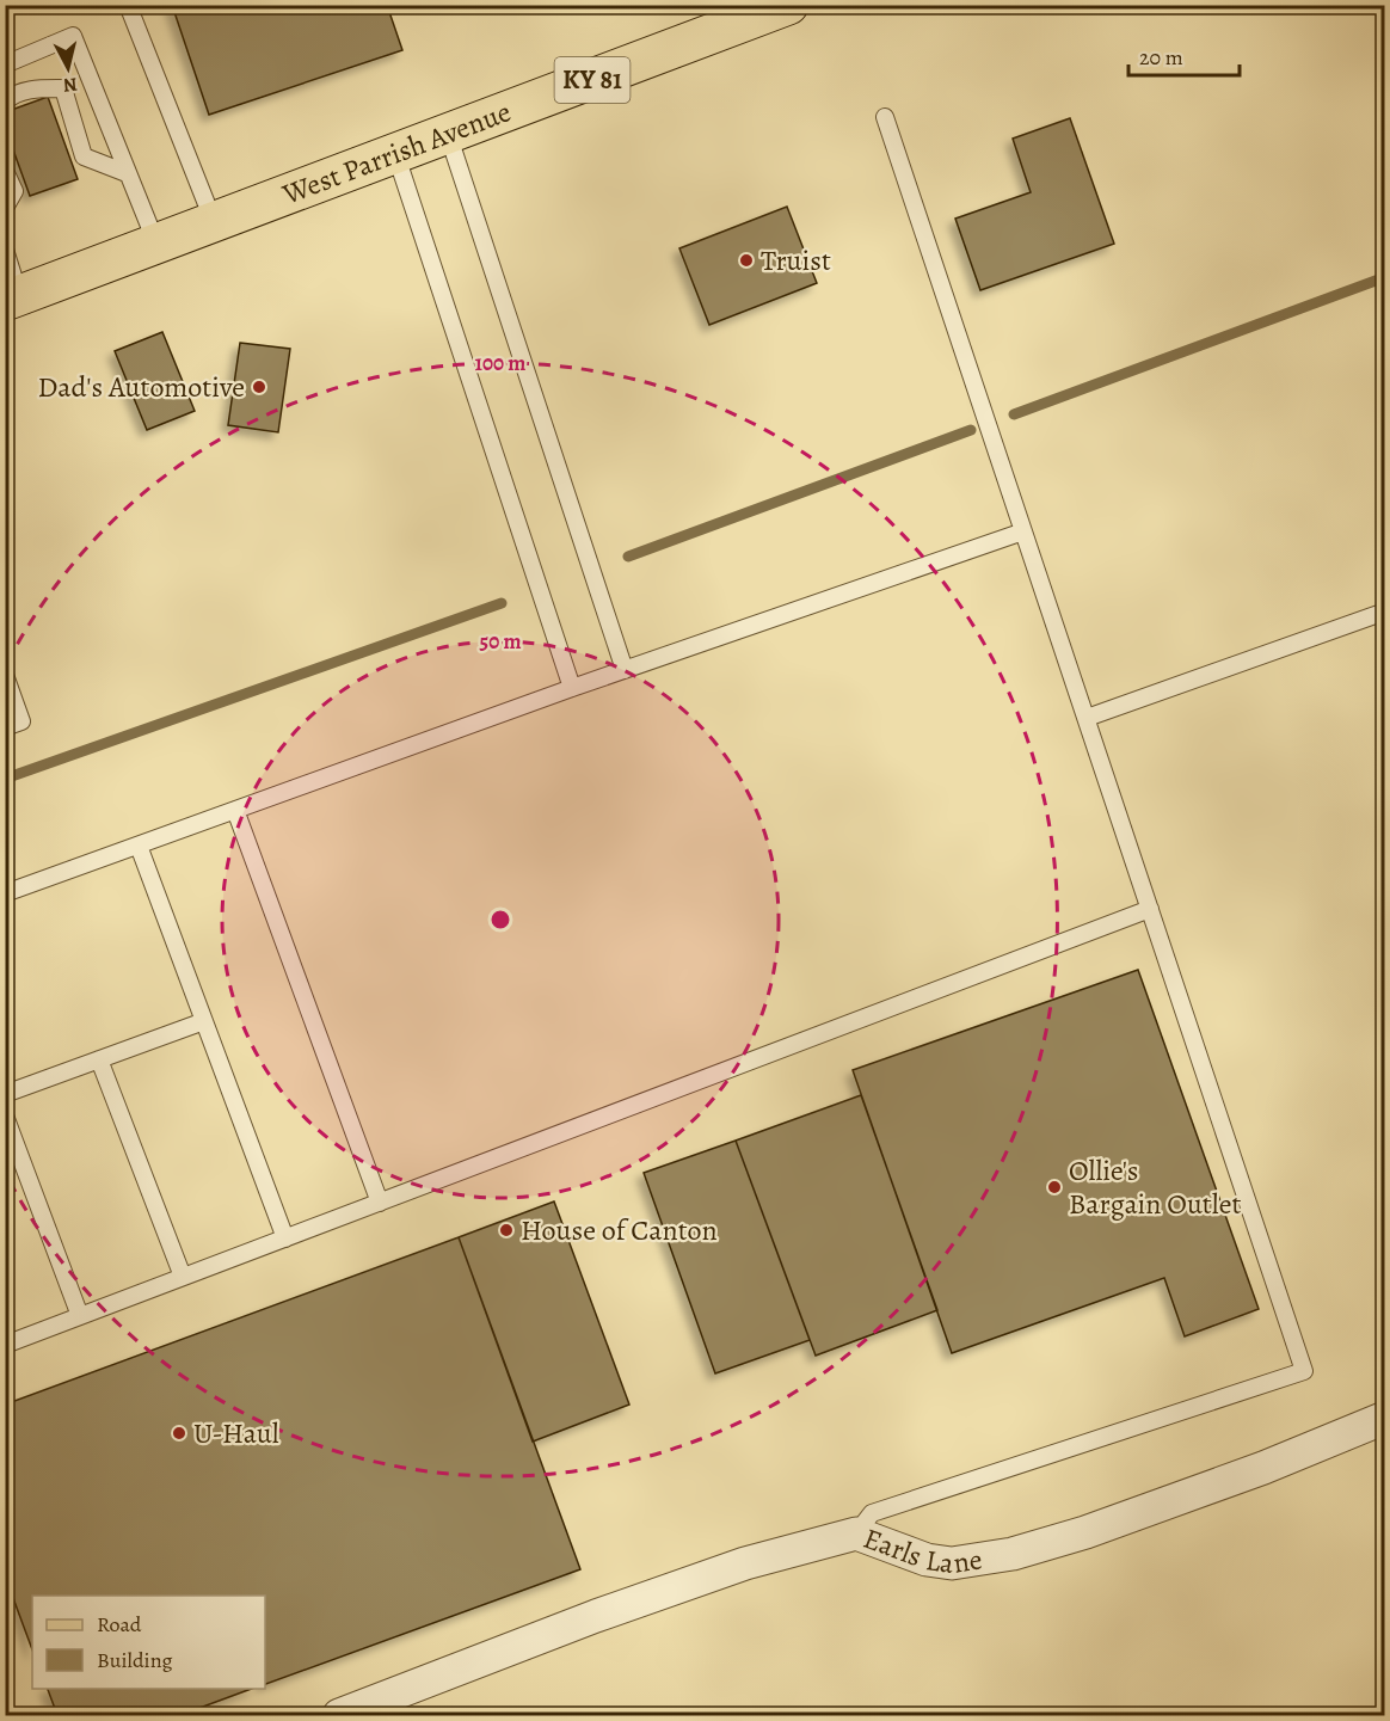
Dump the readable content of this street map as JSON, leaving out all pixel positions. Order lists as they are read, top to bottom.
{
  "streets": {
    "main road": ["KY 81", "West Parrish Avenue"],
    "street": ["Earls Lane"]
  },
  "places": [
    "Truist",
    "Dad's Automotive",
    "Ollie's Bargain Outlet",
    "House of Canton",
    "U-Haul"
  ],
  "legend": ["Road", "Building"],
  "scale_bar": "20 m",
  "north": "bottom",
  "rings": ["100 m", "50 m"]
}
